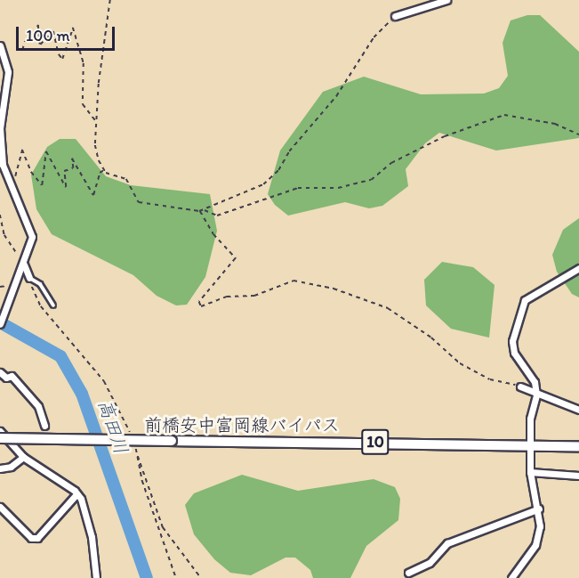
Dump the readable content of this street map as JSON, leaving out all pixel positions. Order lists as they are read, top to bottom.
{
  "streets": {
    "main road": ["前橋安中富岡線バイパス", "10"]
  },
  "water": ["高田川"],
  "scale_bar": "100 m"
}
